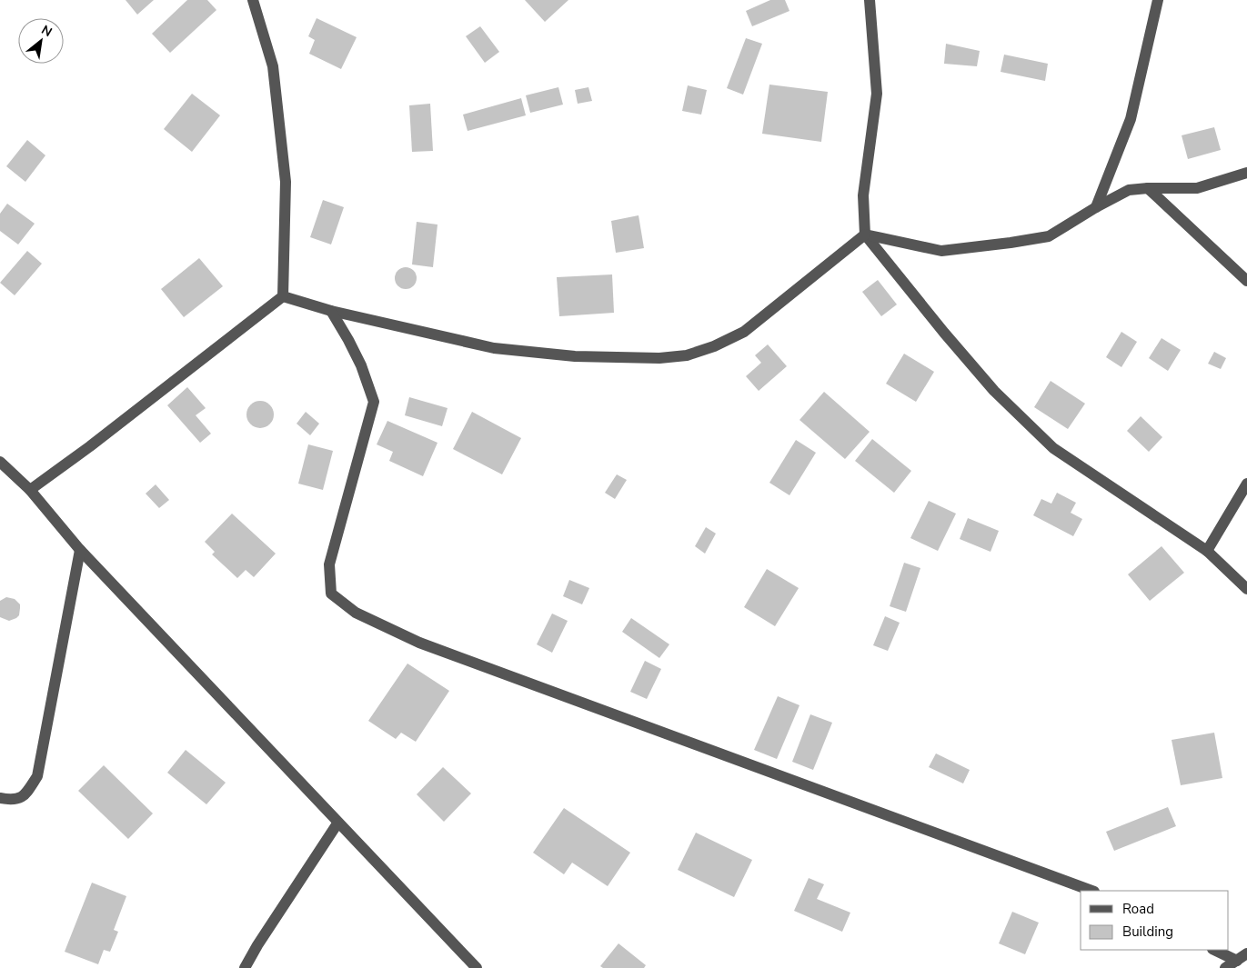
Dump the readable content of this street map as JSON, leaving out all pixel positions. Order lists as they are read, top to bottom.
{
  "legend": ["Road", "Building"],
  "north": "top right"
}
